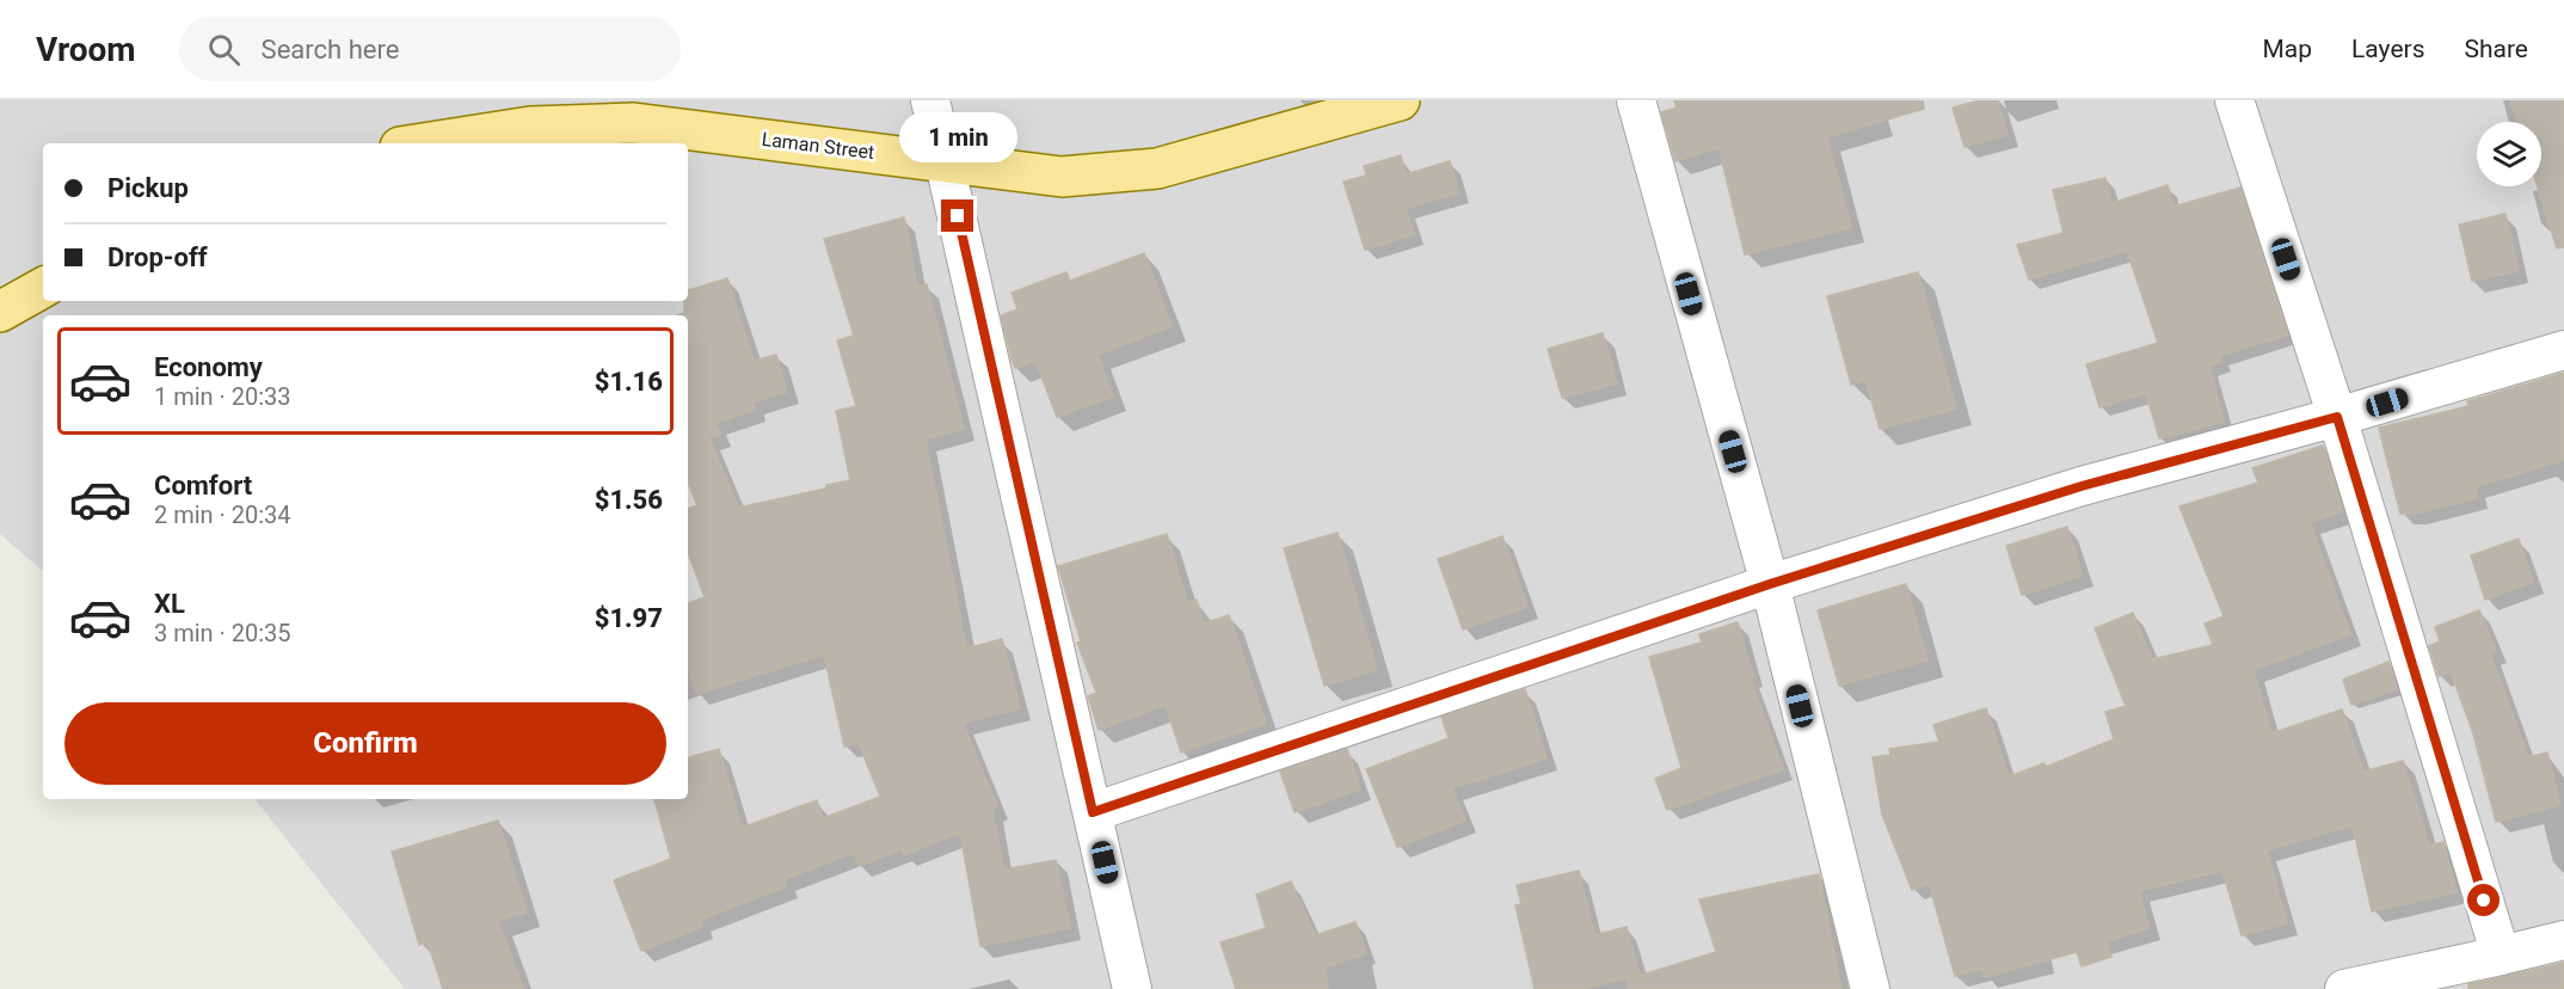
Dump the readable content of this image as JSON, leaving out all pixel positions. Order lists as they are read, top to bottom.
{
  "streets": {
    "main road": ["Laman Street"]
  },
  "page": {
    "header": "Vroom",
    "search": "Search here",
    "nav": ["Map", "Layers", "Share"],
    "bubble": "1 min",
    "banner": ["Pickup", "Drop-off"],
    "list": [
      {
        "name": "Economy",
        "note": "1 min · 20:33",
        "value": "$1.16"
      },
      {
        "name": "Comfort",
        "note": "2 min · 20:34",
        "value": "$1.56"
      },
      {
        "name": "XL",
        "note": "3 min · 20:35",
        "value": "$1.97"
      }
    ],
    "buttons": "Confirm"
  }
}
